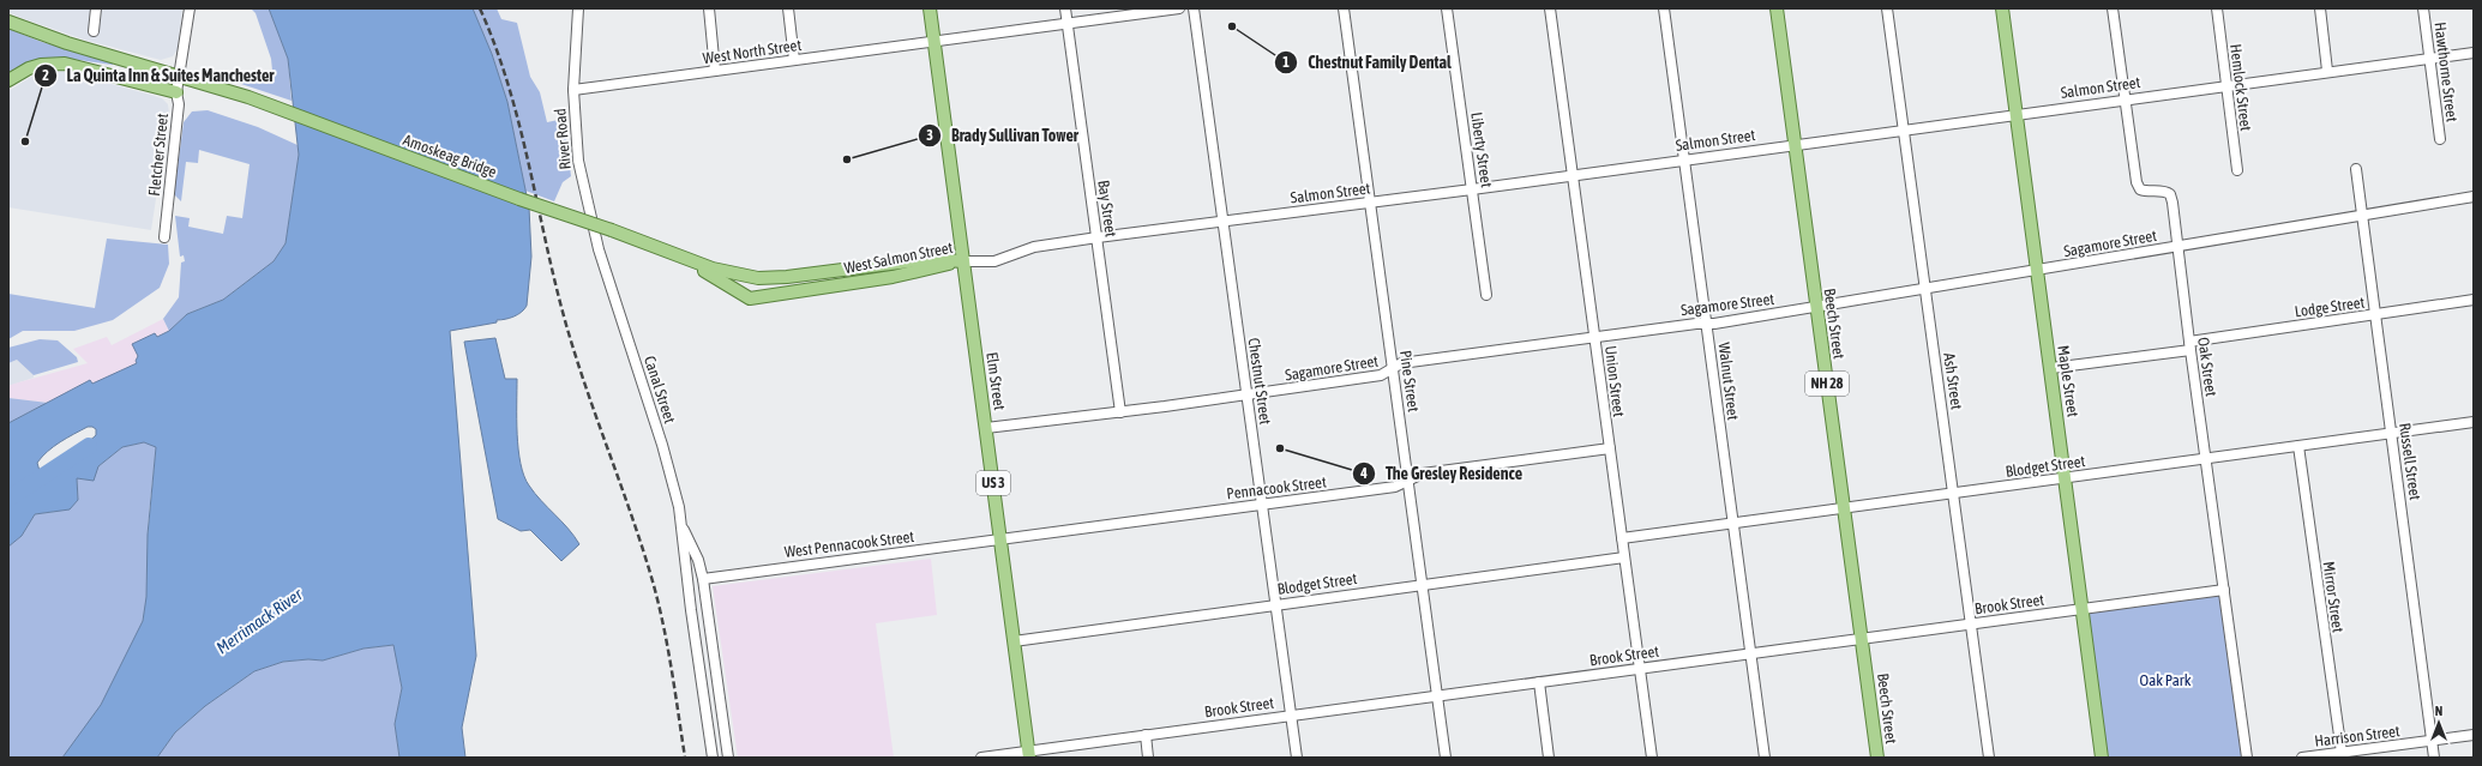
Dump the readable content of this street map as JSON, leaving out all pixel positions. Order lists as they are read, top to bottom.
{
  "streets": {
    "main road": [
      "Amoskeag Bridge",
      "West Salmon Street",
      "Beech Street",
      "Elm Street",
      "Maple Street",
      "NH 28",
      "US 3"
    ],
    "street": [
      "West North Street",
      "Hawthorne Street",
      "Salmon Street",
      "Hemlock Street",
      "River Road",
      "Liberty Street",
      "Fletcher Street",
      "Bay Street",
      "Sagamore Street",
      "Lodge Street",
      "Oak Street",
      "Chestnut Street",
      "Pine Street",
      "Union Street",
      "Walnut Street",
      "Ash Street",
      "Canal Street",
      "Russell Street",
      "Blodget Street",
      "Pennacook Street",
      "West Pennacook Street",
      "Mirror Street",
      "Brook Street",
      "Harrison Street"
    ]
  },
  "crossings": [
    ["West North Street", "River Road"],
    ["West North Street", "Bay Street"],
    ["West North Street", "Elm Street"],
    ["Hawthorne Street", "Salmon Street"],
    ["Salmon Street", "Hemlock Street"],
    ["Salmon Street", "Liberty Street"],
    ["Salmon Street", "Bay Street"],
    ["Salmon Street", "West Salmon Street"],
    ["Salmon Street", "Beech Street"],
    ["Salmon Street", "Oak Street"],
    ["Salmon Street", "Elm Street"],
    ["Salmon Street", "Chestnut Street"],
    ["Salmon Street", "Pine Street"],
    ["Salmon Street", "Union Street"],
    ["Salmon Street", "Walnut Street"],
    ["Salmon Street", "Ash Street"],
    ["Salmon Street", "Maple Street"],
    ["River Road", "Canal Street"],
    ["Fletcher Street", "Amoskeag Bridge"],
    ["Amoskeag Bridge", "West Salmon Street"],
    ["Bay Street", "Sagamore Street"],
    ["Sagamore Street", "Beech Street"],
    ["Sagamore Street", "Oak Street"],
    ["Sagamore Street", "Elm Street"],
    ["Sagamore Street", "Chestnut Street"],
    ["Sagamore Street", "Pine Street"],
    ["Sagamore Street", "Union Street"],
    ["Sagamore Street", "Walnut Street"],
    ["Sagamore Street", "Ash Street"],
    ["Sagamore Street", "Maple Street"],
    ["Sagamore Street", "Russell Street"],
    ["West Salmon Street", "Elm Street"],
    ["Lodge Street", "Oak Street"],
    ["Lodge Street", "Maple Street"],
    ["Lodge Street", "Russell Street"],
    ["Beech Street", "Blodget Street"],
    ["Beech Street", "Brook Street"],
    ["Oak Street", "Blodget Street"],
    ["Oak Street", "Brook Street"],
    ["Elm Street", "Blodget Street"],
    ["Elm Street", "Pennacook Street"],
    ["Elm Street", "West Pennacook Street"],
    ["Elm Street", "Brook Street"],
    ["Chestnut Street", "Blodget Street"],
    ["Chestnut Street", "Pennacook Street"],
    ["Chestnut Street", "Brook Street"],
    ["Pine Street", "Blodget Street"],
    ["Pine Street", "Pennacook Street"],
    ["Pine Street", "Brook Street"],
    ["Union Street", "Blodget Street"],
    ["Union Street", "Pennacook Street"],
    ["Union Street", "Brook Street"],
    ["Walnut Street", "Blodget Street"],
    ["Walnut Street", "Brook Street"],
    ["Ash Street", "Blodget Street"],
    ["Ash Street", "Brook Street"],
    ["Maple Street", "Blodget Street"],
    ["Maple Street", "Brook Street"],
    ["Canal Street", "West Pennacook Street"],
    ["Russell Street", "Blodget Street"],
    ["Russell Street", "Harrison Street"],
    ["Blodget Street", "Mirror Street"],
    ["Pennacook Street", "West Pennacook Street"],
    ["Mirror Street", "Harrison Street"]
  ],
  "water": ["Merrimack River"],
  "parks": ["Oak Park"],
  "places": [
    "Chestnut Family Dental",
    "La Quinta Inn & Suites Manchester",
    "Brady Sullivan Tower",
    "The Gresley Residence"
  ],
  "north": "top"
}
